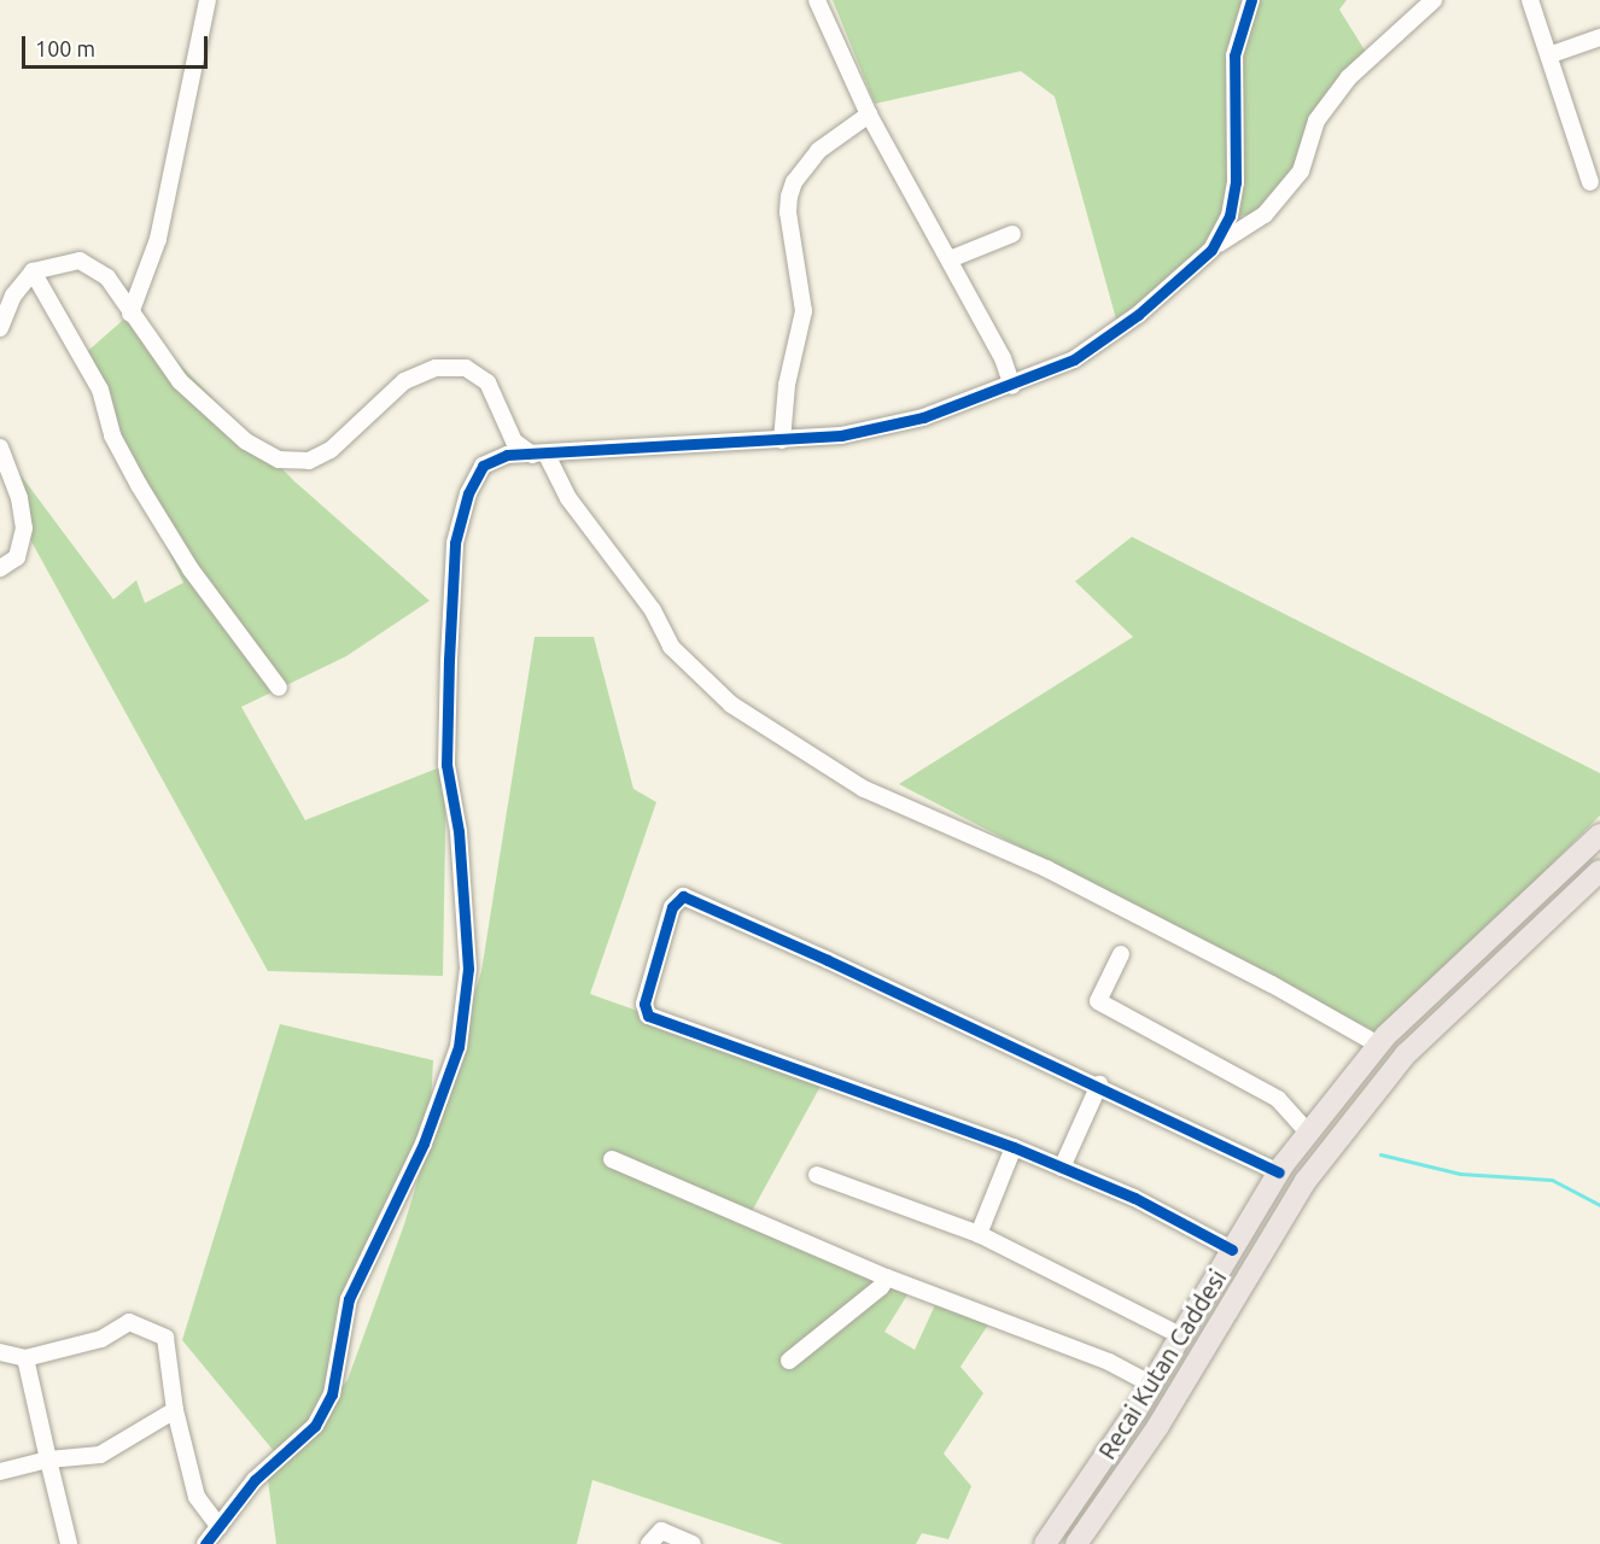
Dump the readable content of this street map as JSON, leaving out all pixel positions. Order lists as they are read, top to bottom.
{
  "streets": {
    "main road": ["Recai Kutan Caddesi"]
  },
  "scale_bar": "100 m"
}
